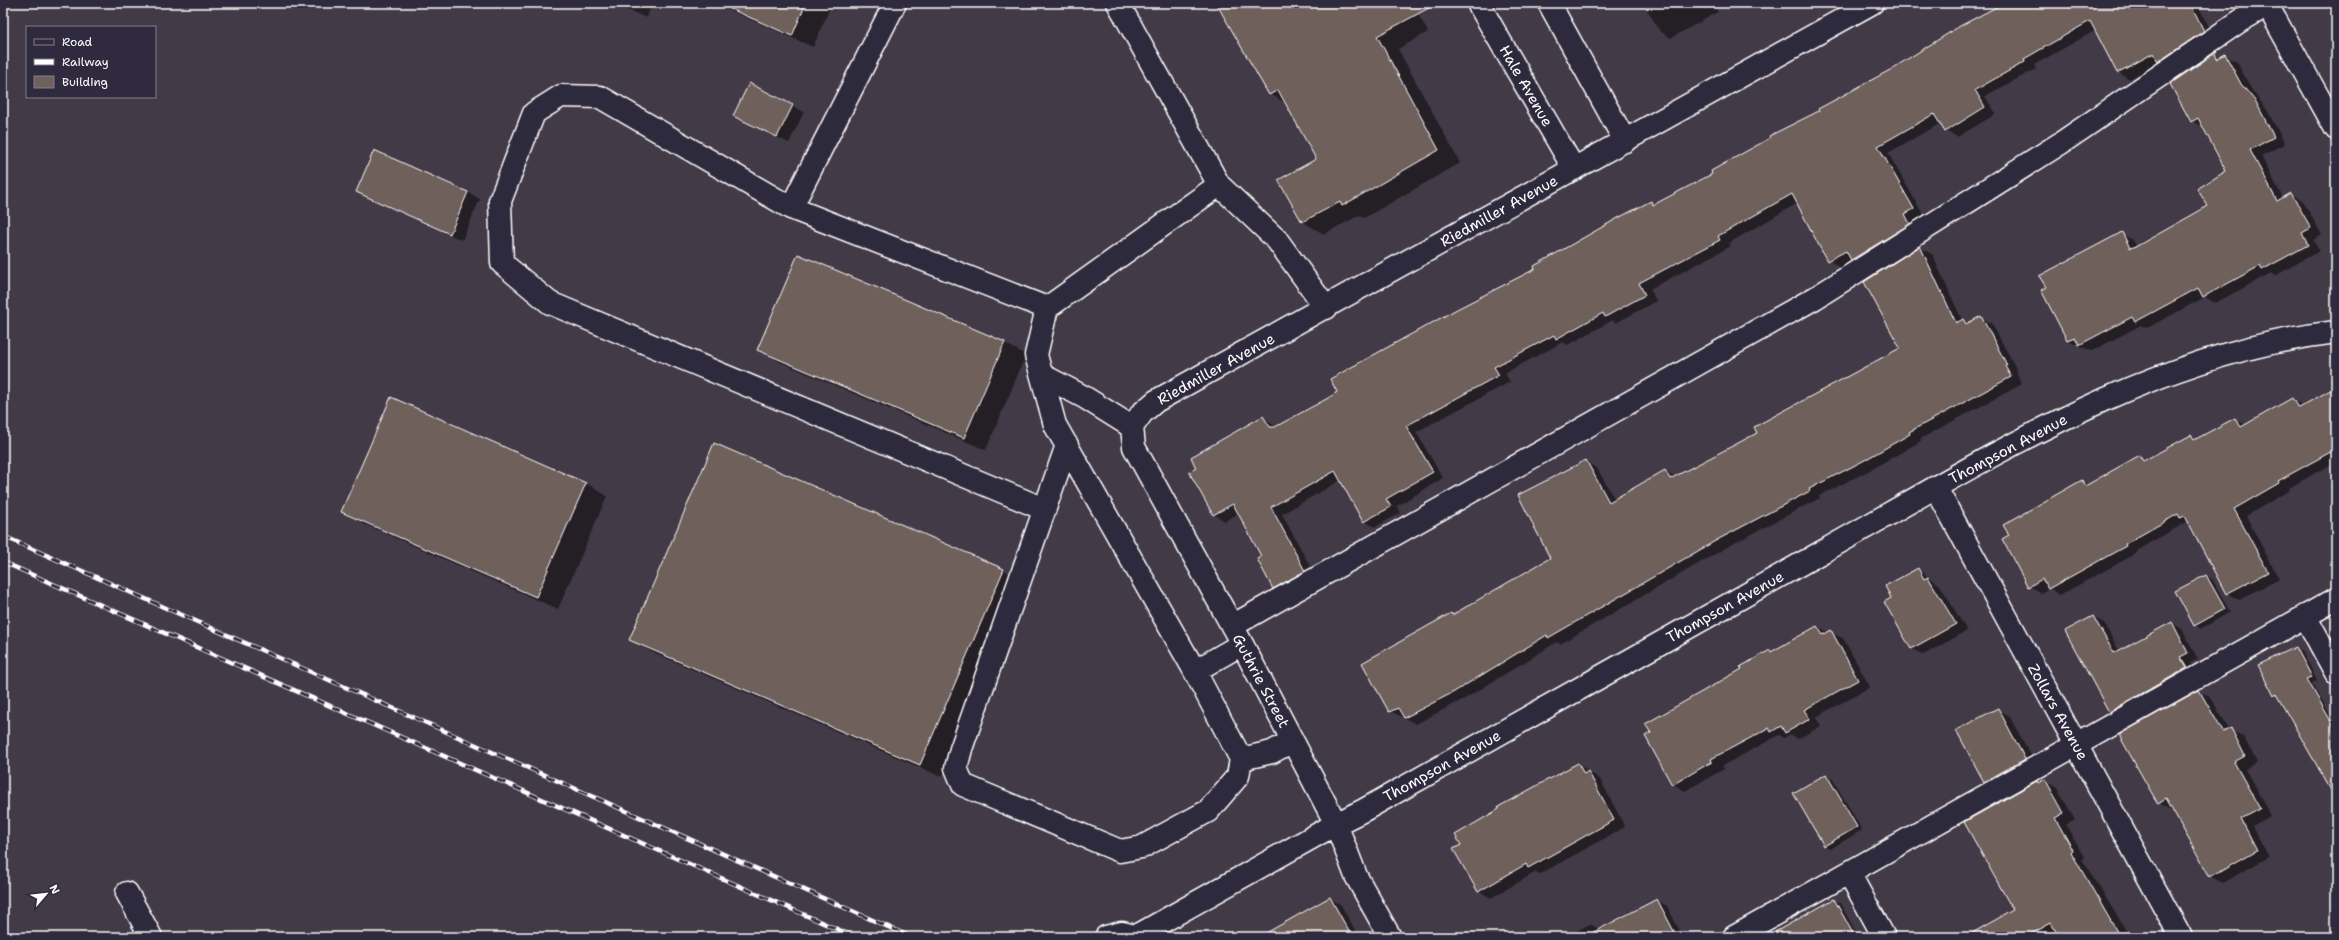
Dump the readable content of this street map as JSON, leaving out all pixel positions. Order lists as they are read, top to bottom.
{
  "streets": {
    "street": [
      "Hale Avenue",
      "Riedmiller Avenue",
      "Thompson Avenue",
      "Guthrie Street",
      "Zollars Avenue"
    ]
  },
  "crossings": [
    ["Hale Avenue", "Riedmiller Avenue"],
    ["Riedmiller Avenue", "Guthrie Street"],
    ["Thompson Avenue", "Guthrie Street"],
    ["Thompson Avenue", "Zollars Avenue"]
  ],
  "legend": ["Road", "Railway", "Building"],
  "north": "top right"
}
